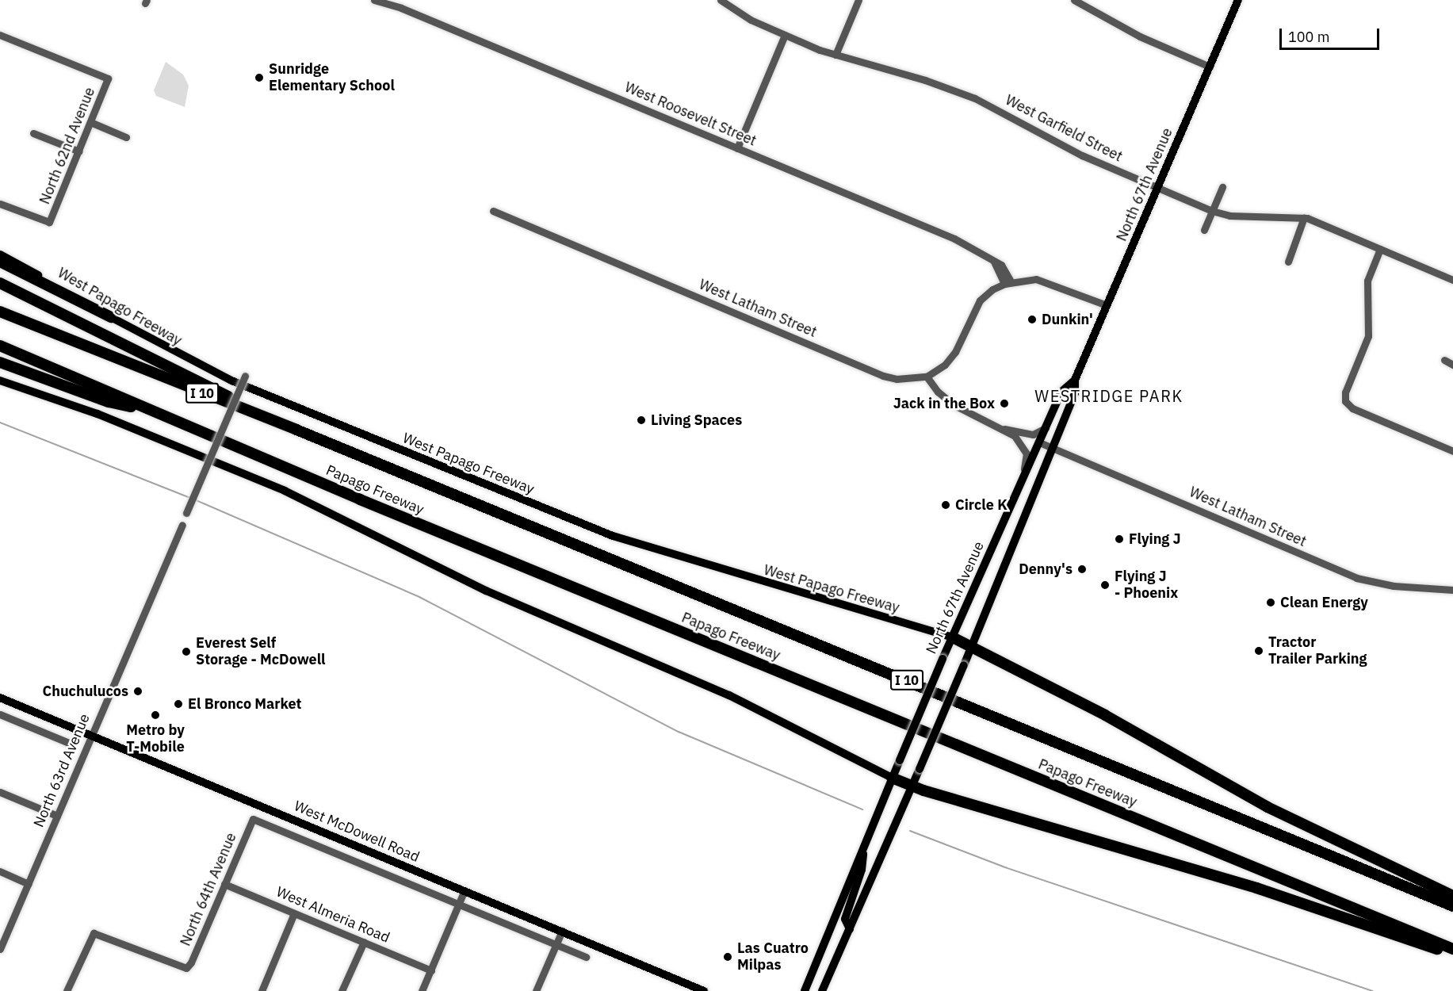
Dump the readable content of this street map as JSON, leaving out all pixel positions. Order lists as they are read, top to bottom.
{
  "streets": {
    "highway": ["I 10", "Papago Freeway"],
    "main road": ["North 67th Avenue", "West Papago Freeway", "West McDowell Road"],
    "street": [
      "West Roosevelt Street",
      "West Garfield Street",
      "North 62nd Avenue",
      "West Latham Street",
      "North 63rd Avenue",
      "North 64th Avenue",
      "West Almeria Road"
    ]
  },
  "crossings": [
    ["West Garfield Street", "North 67th Avenue"],
    ["North 67th Avenue", "West Papago Freeway"],
    ["North 67th Avenue", "West Latham Street"],
    ["North 63rd Avenue", "West McDowell Road"],
    ["West McDowell Road", "North 64th Avenue"],
    ["North 64th Avenue", "West Almeria Road"]
  ],
  "districts": ["WESTRIDGE PARK"],
  "places": [
    "Sunridge Elementary School",
    "Dunkin'",
    "Jack in the Box",
    "Living Spaces",
    "Circle K",
    "Flying J",
    "Denny's",
    "Flying J - Phoenix",
    "Clean Energy",
    "Tractor Trailer Parking",
    "Everest Self Storage - McDowell",
    "Chuchulucos",
    "El Bronco Market",
    "Metro by T-Mobile",
    "Las Cuatro Milpas"
  ],
  "scale_bar": "100 m"
}
